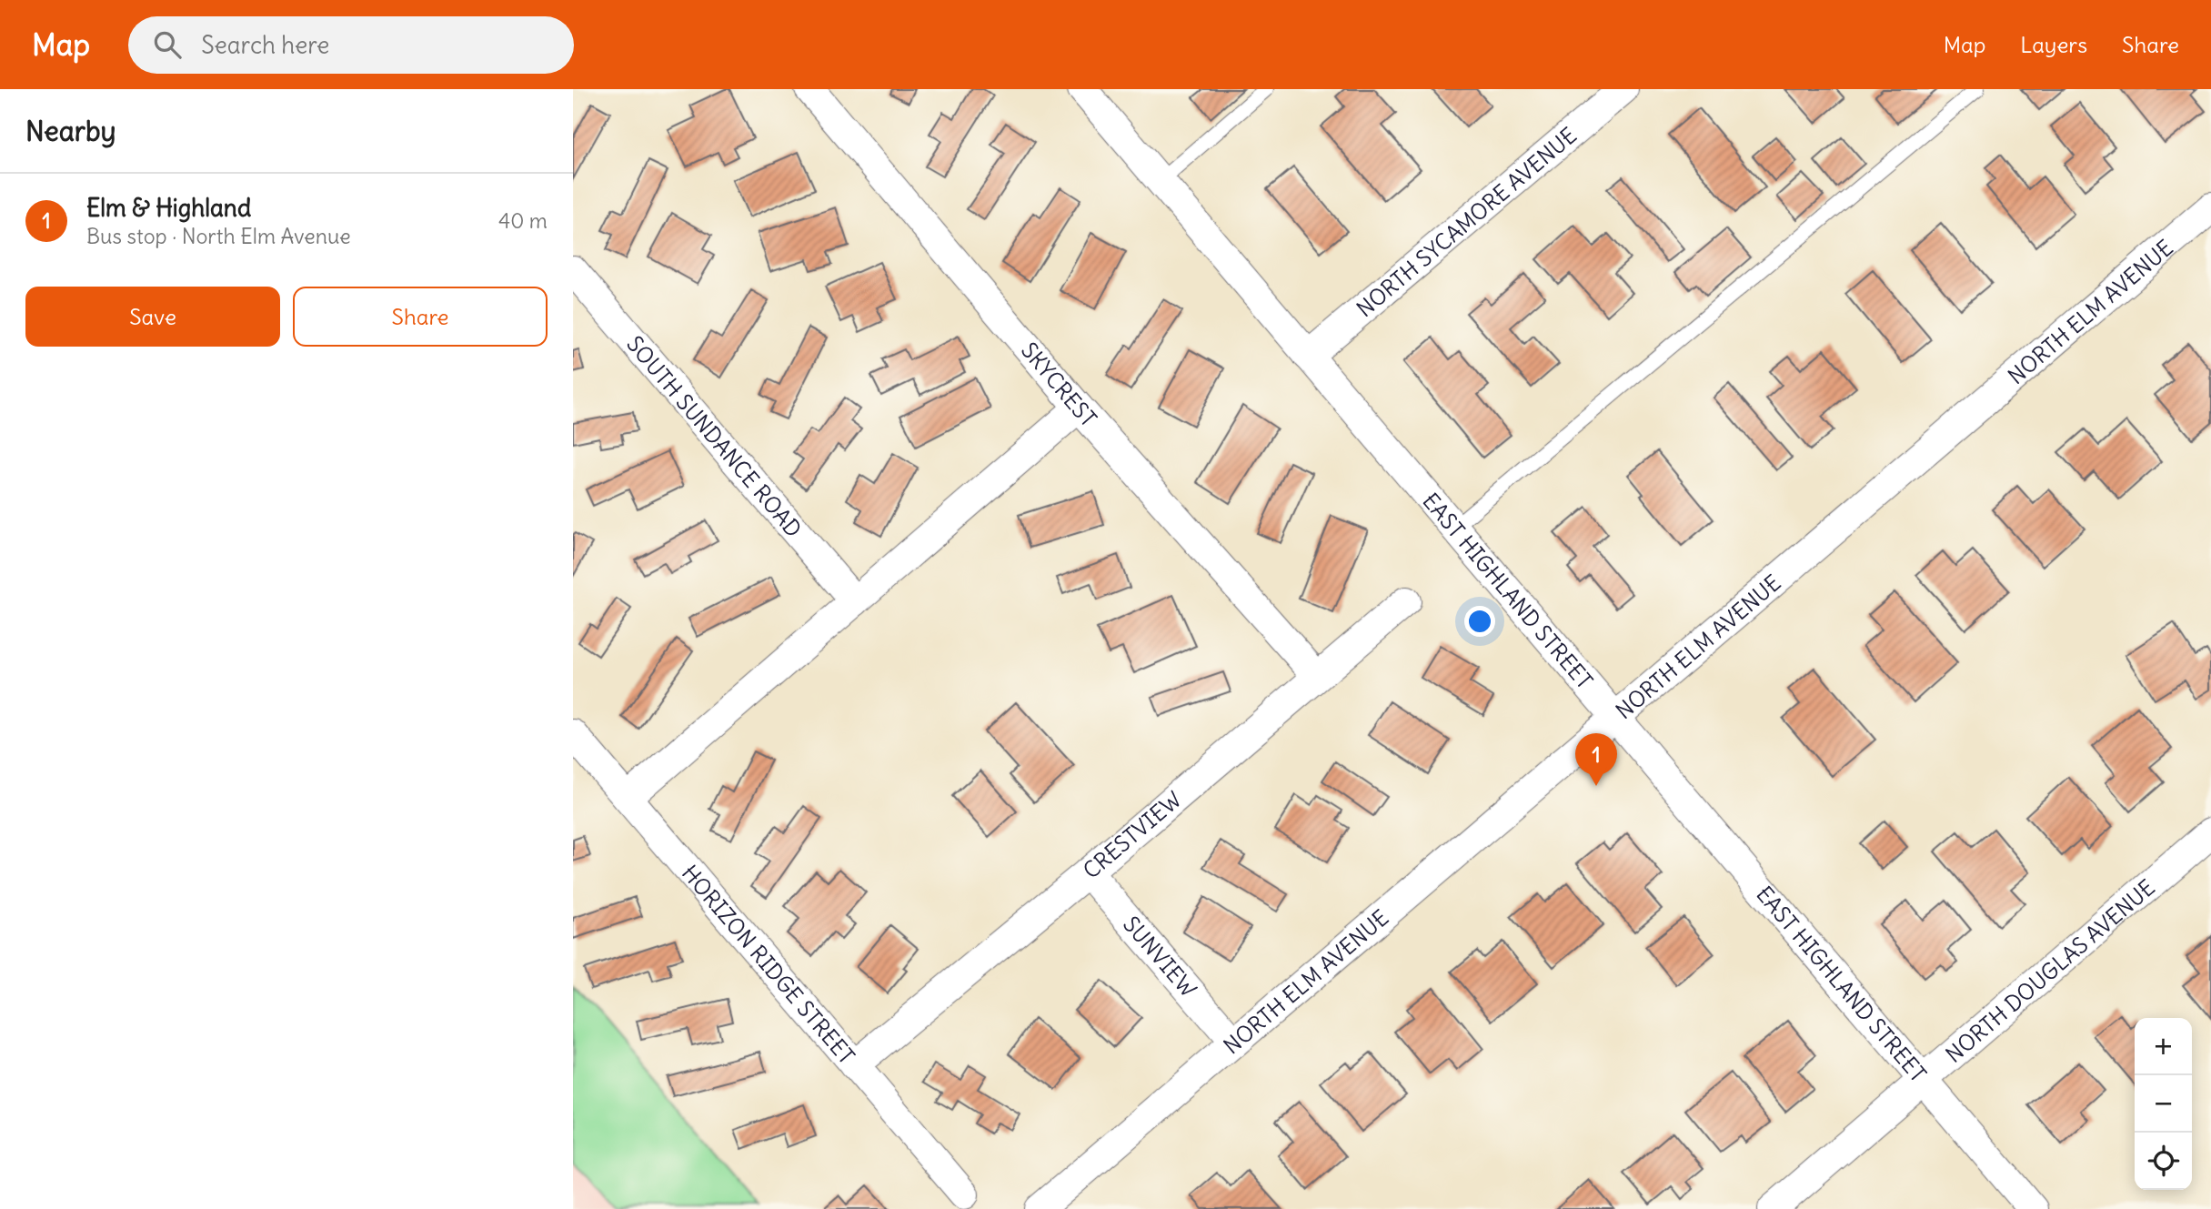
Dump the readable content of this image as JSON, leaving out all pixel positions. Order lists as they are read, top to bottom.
{
  "streets": {
    "street": [
      "NORTH SYCAMORE AVENUE",
      "NORTH ELM AVENUE",
      "SKYCREST",
      "SOUTH SUNDANCE ROAD",
      "EAST HIGHLAND STREET",
      "CRESTVIEW",
      "SUNVIEW",
      "HORIZON RIDGE STREET",
      "NORTH DOUGLAS AVENUE"
    ]
  },
  "crossings": [
    ["NORTH SYCAMORE AVENUE", "EAST HIGHLAND STREET"],
    ["NORTH ELM AVENUE", "EAST HIGHLAND STREET"],
    ["NORTH ELM AVENUE", "SUNVIEW"],
    ["SKYCREST", "CRESTVIEW"],
    ["EAST HIGHLAND STREET", "NORTH DOUGLAS AVENUE"],
    ["CRESTVIEW", "SUNVIEW"],
    ["CRESTVIEW", "HORIZON RIDGE STREET"]
  ],
  "page": {
    "header": "Map",
    "search": "Search here",
    "nav": ["Map", "Layers", "Share"],
    "heading": "Nearby",
    "list": [
      {
        "mark": "1",
        "name": "Elm & Highland",
        "note": "Bus stop · North Elm Avenue",
        "value": "40 m"
      }
    ],
    "buttons": ["Save", "Share"],
    "pins": "1",
    "map_buttons": ["+", "−"]
  }
}
